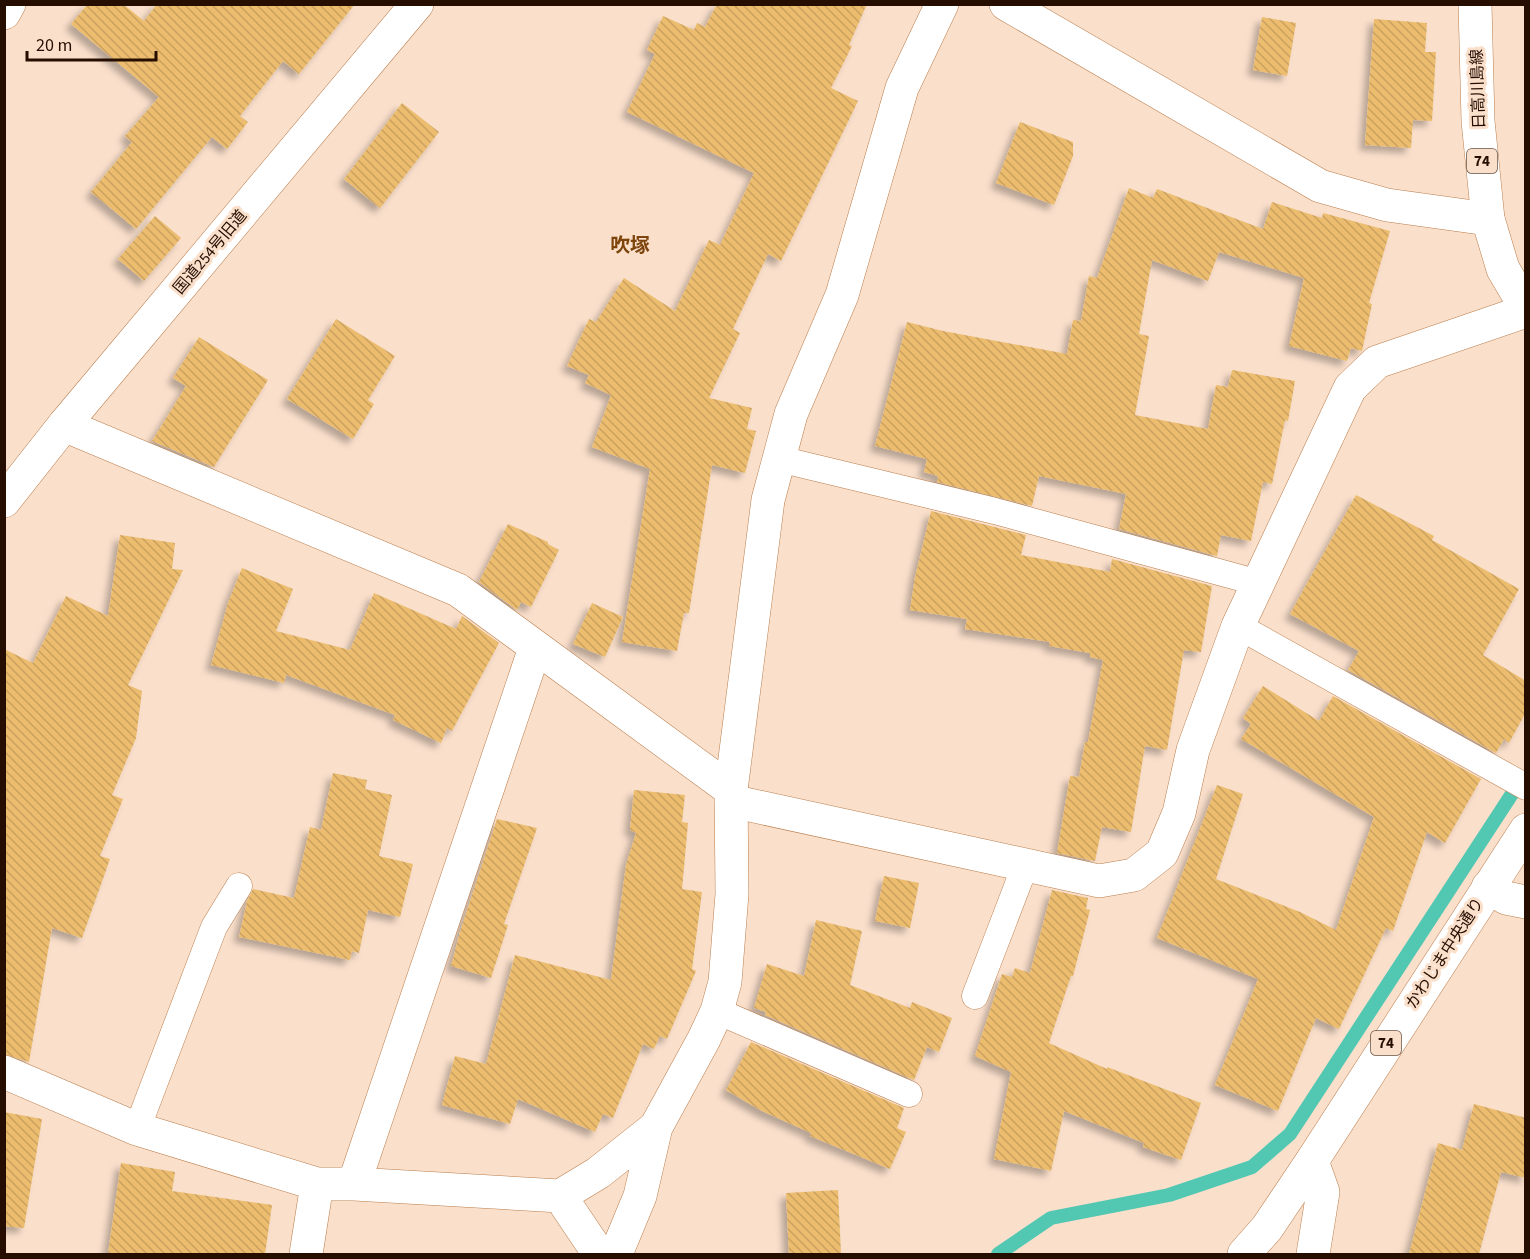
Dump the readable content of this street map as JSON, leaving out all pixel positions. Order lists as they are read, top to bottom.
{
  "streets": {
    "street": [
      "日高川島線",
      "74",
      "国道254号旧道",
      "かわじま中央通り"
    ]
  },
  "districts": ["吹塚"],
  "scale_bar": "20 m"
}
